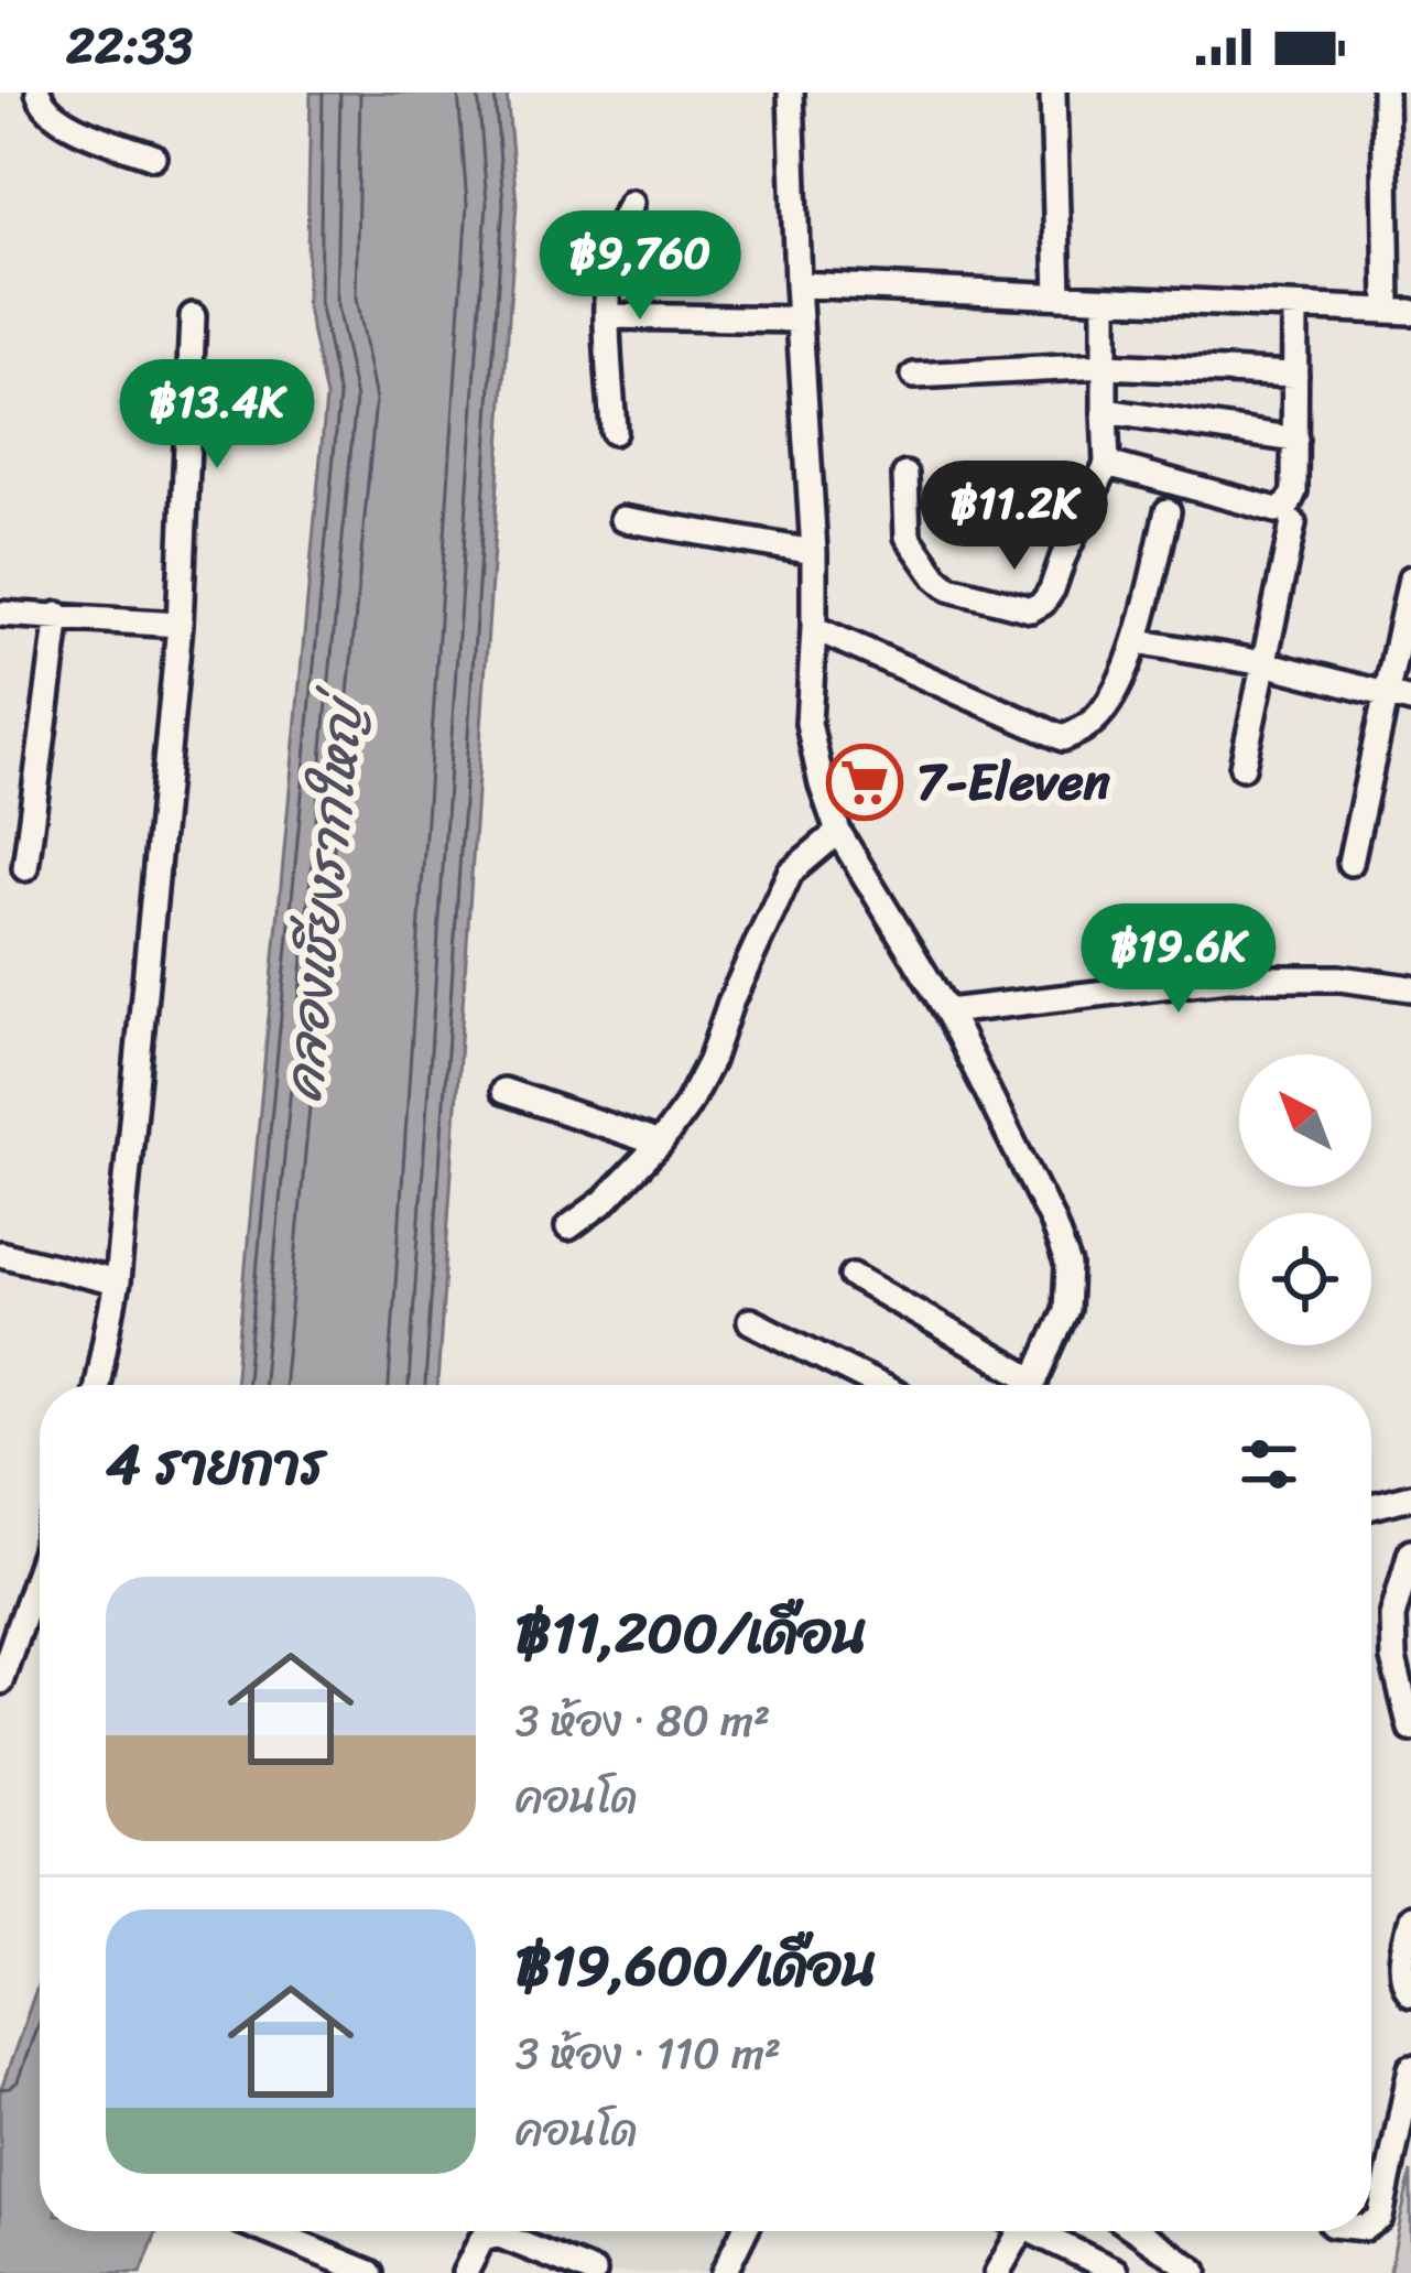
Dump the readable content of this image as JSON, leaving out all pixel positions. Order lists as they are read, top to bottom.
{
  "water": ["คลองเชียงรากใหญ่"],
  "places": {
    "supermarket": ["7-Eleven"]
  },
  "north": "top left",
  "page": {
    "status": "22:33",
    "price": [
      "฿9,760",
      "฿13.4K",
      "฿11.2K",
      "฿19.6K"
    ],
    "heading": "4 รายการ",
    "list": [
      {
        "name": "฿11,200/เดือน",
        "note": "3 ห้อง · 80 m² · คอนโด"
      },
      {
        "name": "฿19,600/เดือน",
        "note": "3 ห้อง · 110 m² · คอนโด"
      }
    ]
  }
}
